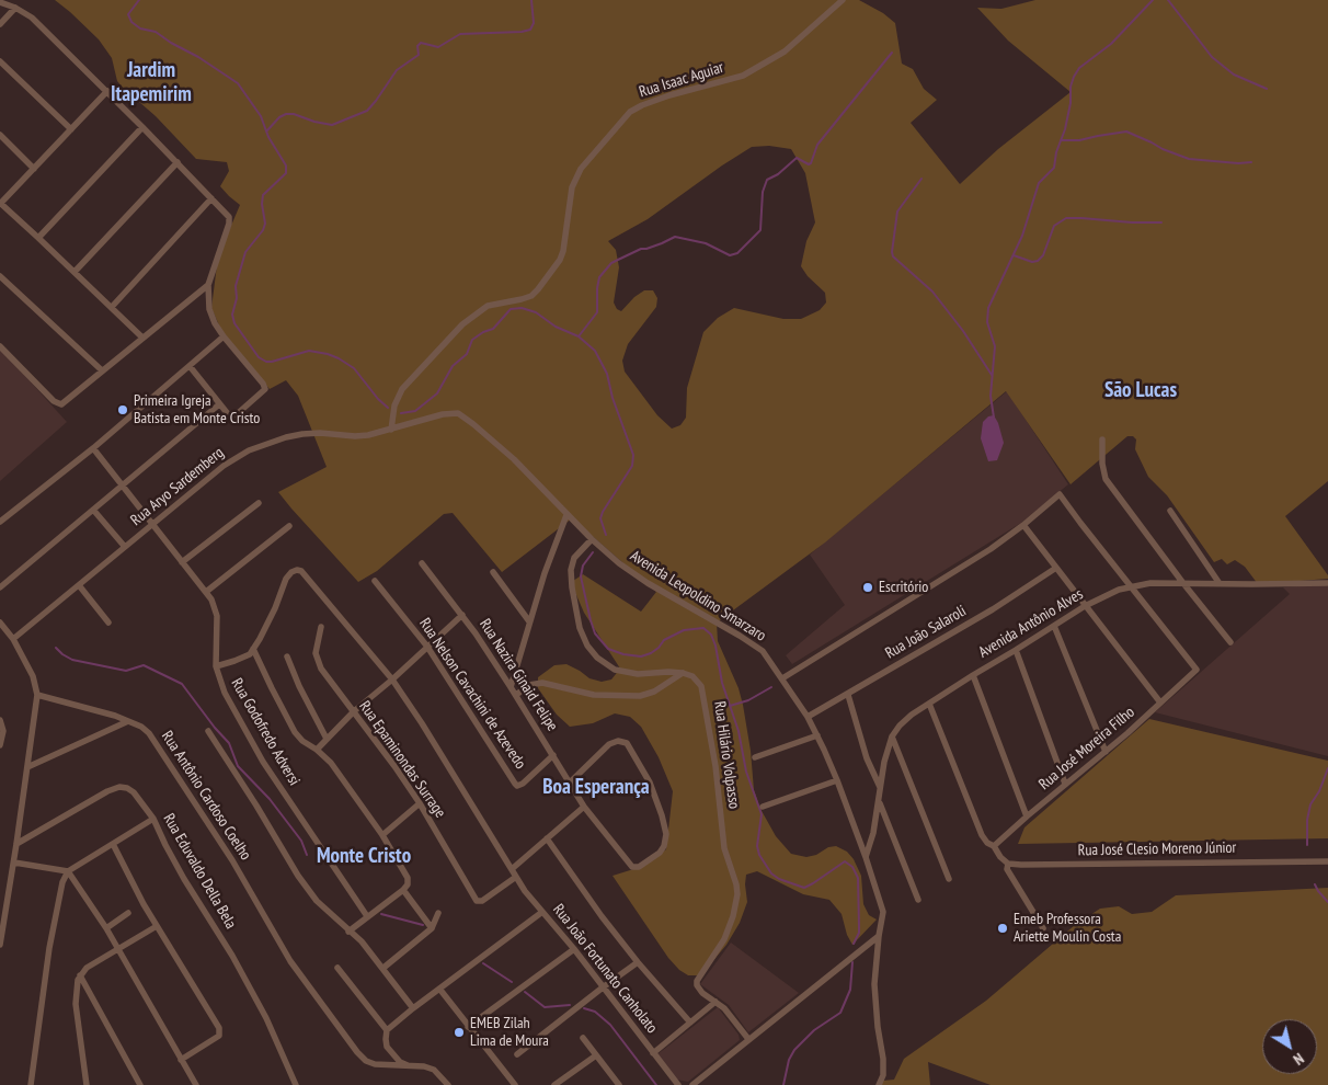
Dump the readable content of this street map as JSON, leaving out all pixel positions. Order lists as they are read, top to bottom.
{
  "streets": {
    "street": [
      "Rua Isaac Aguiar",
      "Rua Aryo Sardemberg",
      "Avenida Leopoldino Smarzaro",
      "Avenida Antônio Alves",
      "Rua João Salaroli",
      "Rua Nazira Ginaid Felipe",
      "Rua Nelson Cavachini de Azevedo",
      "Rua Godofredo Adversi",
      "Rua José Moreira Filho",
      "Rua Hilário Volpasso",
      "Rua Epaminondas Surrage",
      "Rua Antônio Cardoso Coelho",
      "Rua José Clesio Moreno Júnior",
      "Rua Eduvaldo Della Bela",
      "Rua João Fortunato Canholato"
    ]
  },
  "crossings": [
    ["Rua Isaac Aguiar", "Rua Aryo Sardemberg"],
    ["Rua Isaac Aguiar", "Avenida Leopoldino Smarzaro"],
    ["Rua Aryo Sardemberg", "Avenida Leopoldino Smarzaro"],
    ["Rua Aryo Sardemberg", "Rua Godofredo Adversi"],
    ["Avenida Leopoldino Smarzaro", "Avenida Antônio Alves"],
    ["Avenida Leopoldino Smarzaro", "Rua João Salaroli"],
    ["Avenida Antônio Alves", "Rua José Moreira Filho"],
    ["Rua Nazira Ginaid Felipe", "Rua Nelson Cavachini de Azevedo"],
    ["Rua Epaminondas Surrage", "Rua João Fortunato Canholato"]
  ],
  "districts": [
    "Jardim Itapemirim",
    "São Lucas",
    "Boa Esperança",
    "Monte Cristo"
  ],
  "places": [
    "Primeira Igreja Batista em Monte Cristo",
    "Escritório",
    "Emeb Professora Ariette Moulin Costa",
    "EMEB Zilah Lima de Moura"
  ],
  "north": "bottom right"
}
